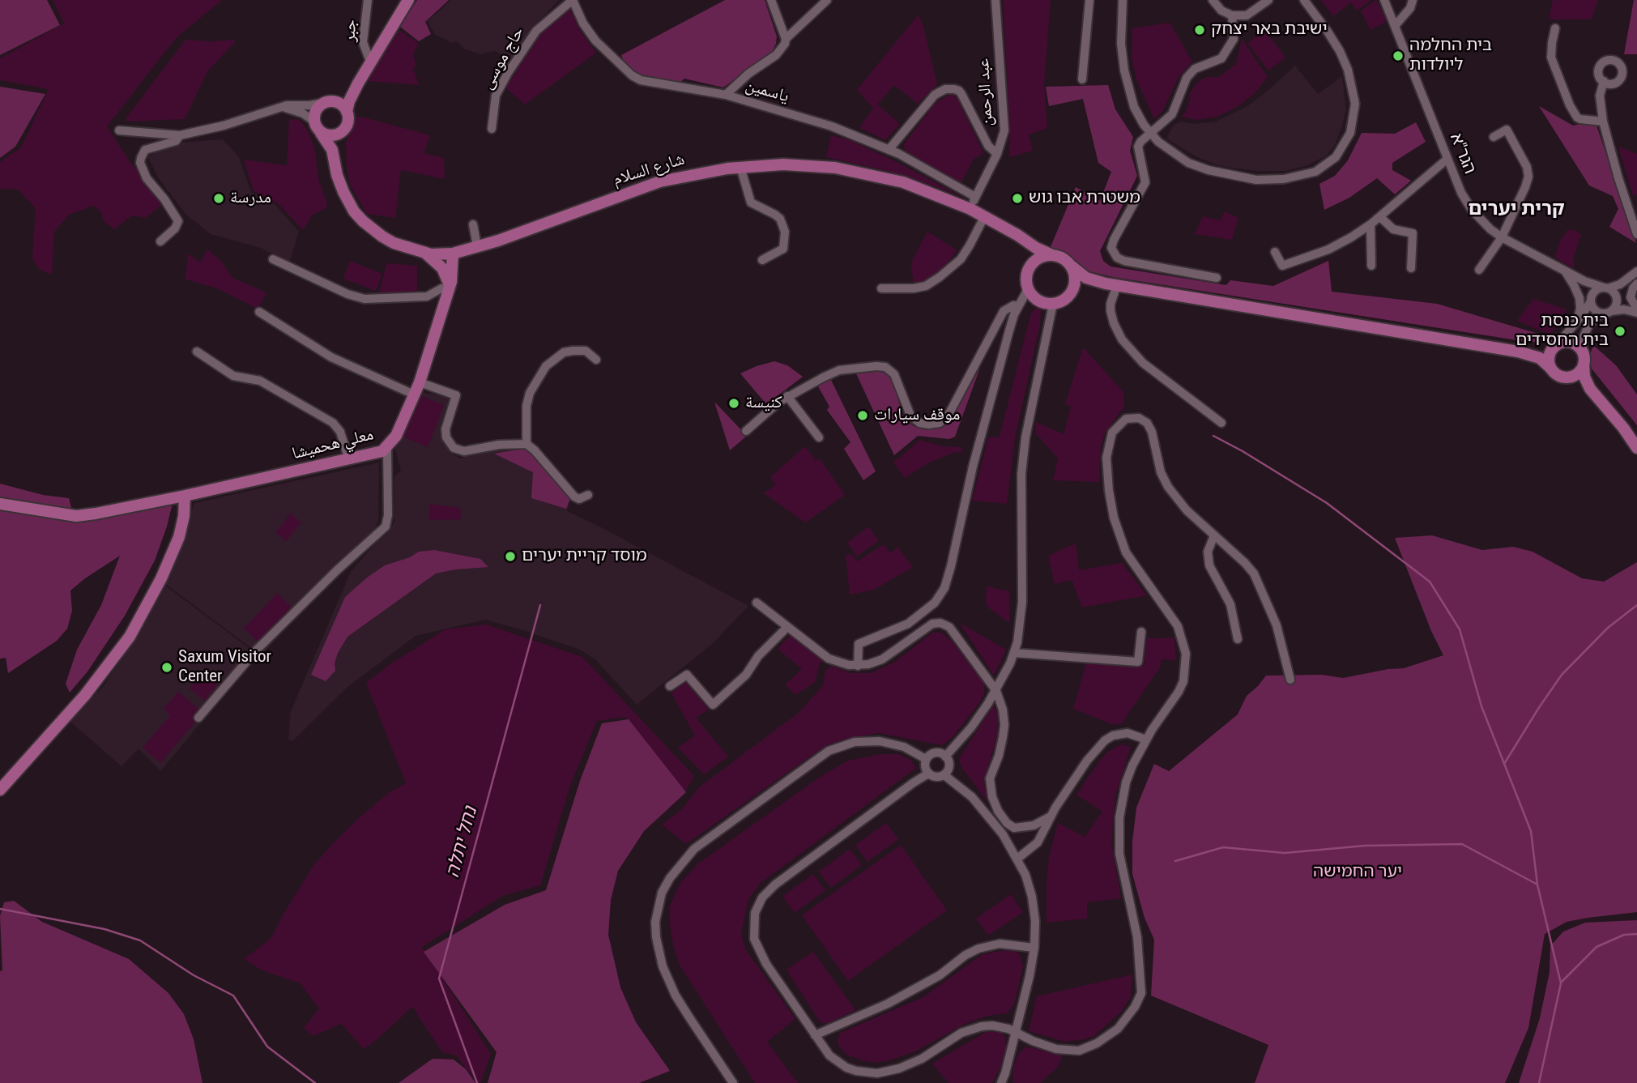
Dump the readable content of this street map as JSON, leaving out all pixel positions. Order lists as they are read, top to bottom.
{
  "streets": {
    "main road": ["شارع السلام", "معلي هحميشا"],
    "street": [
      "جبر",
      "حاج موسى",
      "ياسمين",
      "عبد الرحمن",
      "הגר\"א"
    ]
  },
  "crossings": [
    ["حاج موسى", "ياسمين"],
    ["ياسمين", "عبد الرحمن"],
    ["عبد الرحمن", "شارع السلام"],
    ["شارع السلام", "معلي هحميشا"]
  ],
  "districts": ["קרית יערים"],
  "water": ["נחל יתלה"],
  "parks": ["יער החמישה"],
  "places": [
    "ישיבת באר יצחק",
    "בית החלמה ליולדות",
    "مدرسة",
    "משטרת אבו גוש",
    "בית כנסת בית החסידים",
    "كنيسة",
    "موقف سيارات",
    "מוסד קריית יערים",
    "Saxum Visitor Center"
  ]
}
